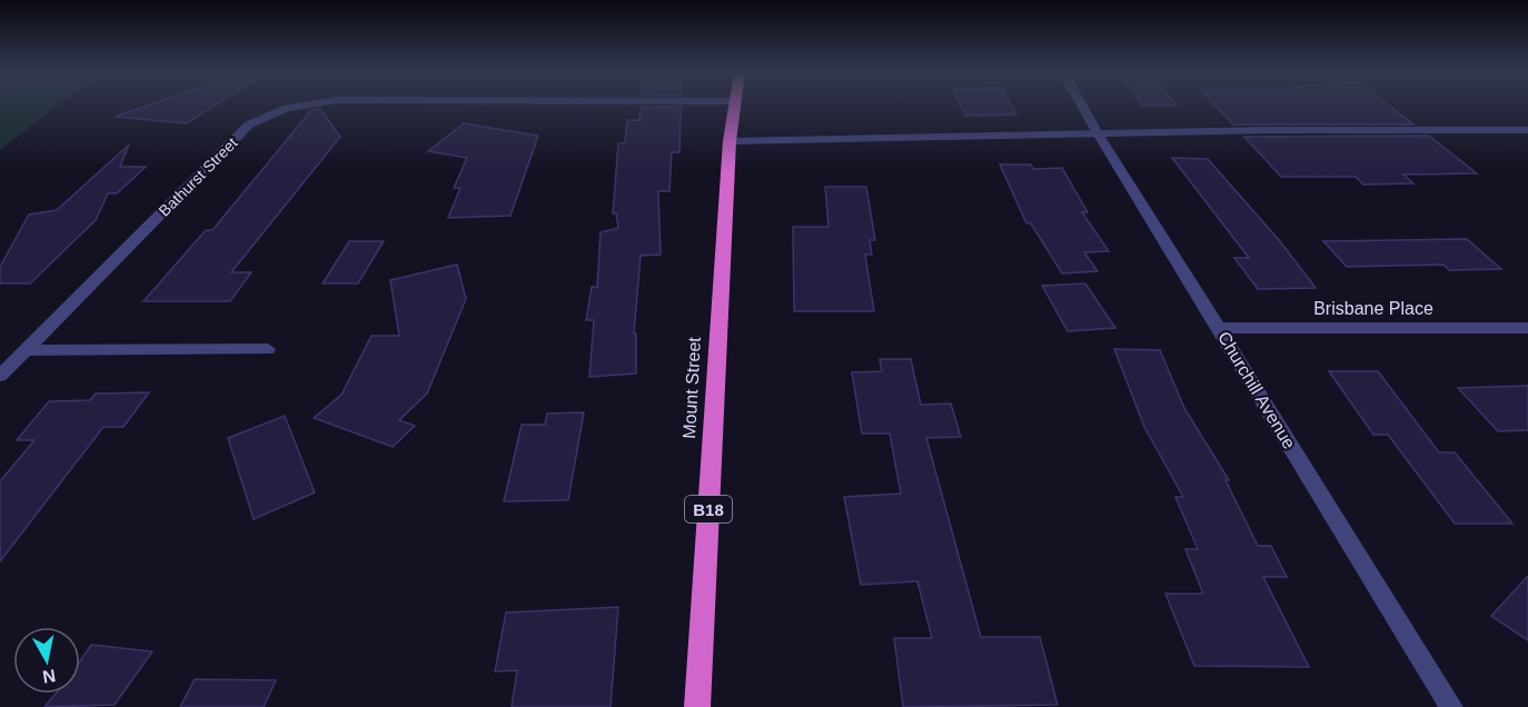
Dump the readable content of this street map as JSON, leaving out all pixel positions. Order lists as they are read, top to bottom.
{
  "streets": {
    "highway": ["Mount Street", "B18"],
    "street": ["Bathurst Street", "Brisbane Place", "Churchill Avenue"]
  },
  "crossings": [
    ["Brisbane Place", "Churchill Avenue"]
  ],
  "north": "bottom"
}
